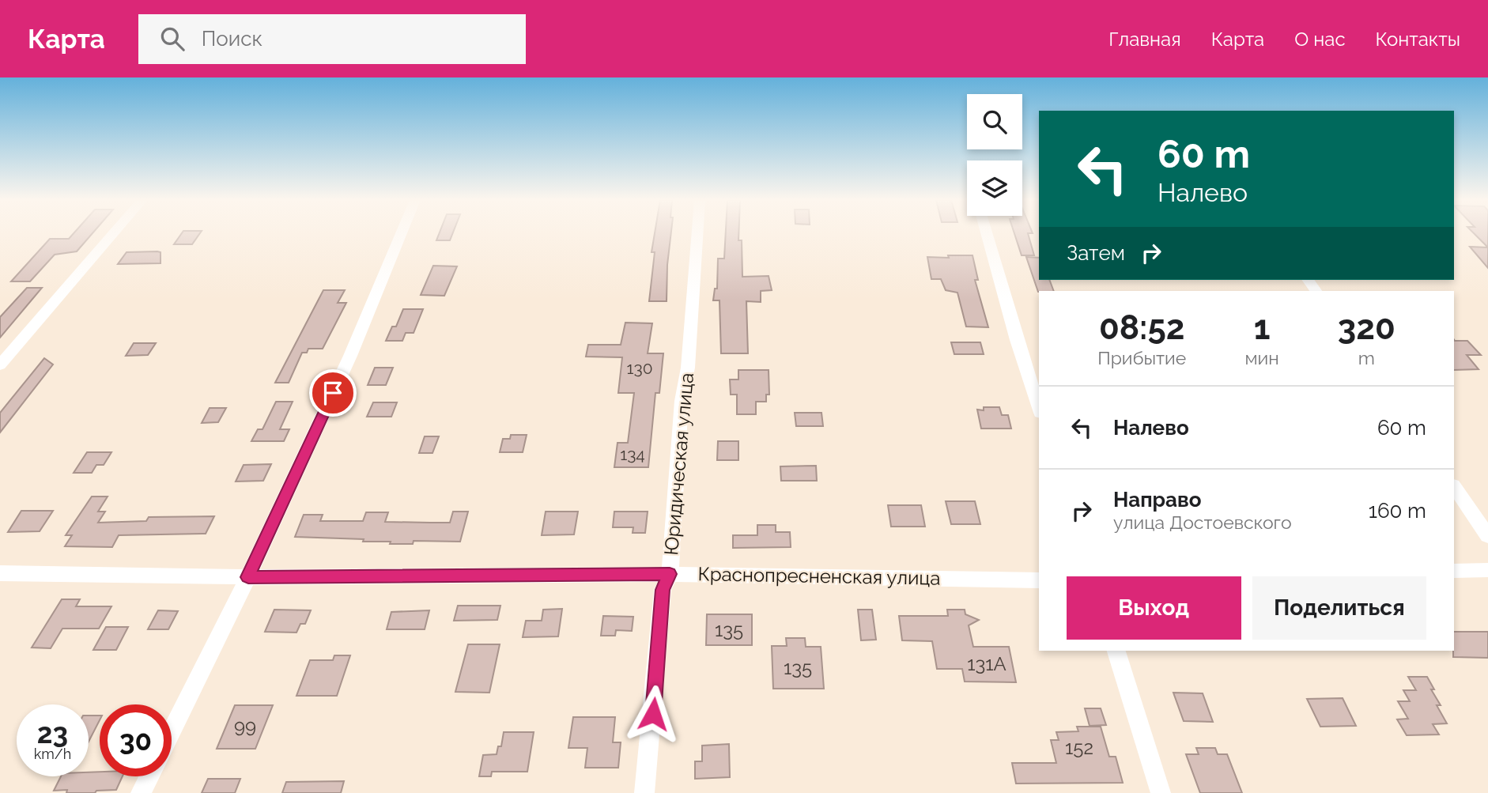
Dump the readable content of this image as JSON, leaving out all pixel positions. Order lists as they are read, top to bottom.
{
  "streets": {
    "street": ["Юридическая улица", "Краснопресненская улица"]
  },
  "crossings": [
    ["Юридическая улица", "Краснопресненская улица"]
  ],
  "house_numbers": [
    "130",
    "134",
    "135",
    "131А",
    "135",
    "99",
    "152"
  ],
  "page": {
    "header": "Карта",
    "search": "Поиск",
    "nav": [
      "Главная",
      "Карта",
      "О нас",
      "Контакты"
    ],
    "turn": ["60 m", "Налево"],
    "then": "Затем",
    "eta": [
      "08:52",
      "Прибытие",
      "1",
      "мин",
      "320",
      "m"
    ],
    "list": [
      {
        "name": "Налево",
        "value": "60 m"
      },
      {
        "name": "Направо",
        "note": "улица Достоевского",
        "value": "160 m"
      }
    ],
    "buttons": ["Выход", "Поделиться"],
    "speed": "23 km/h",
    "limit": "30"
  }
}
